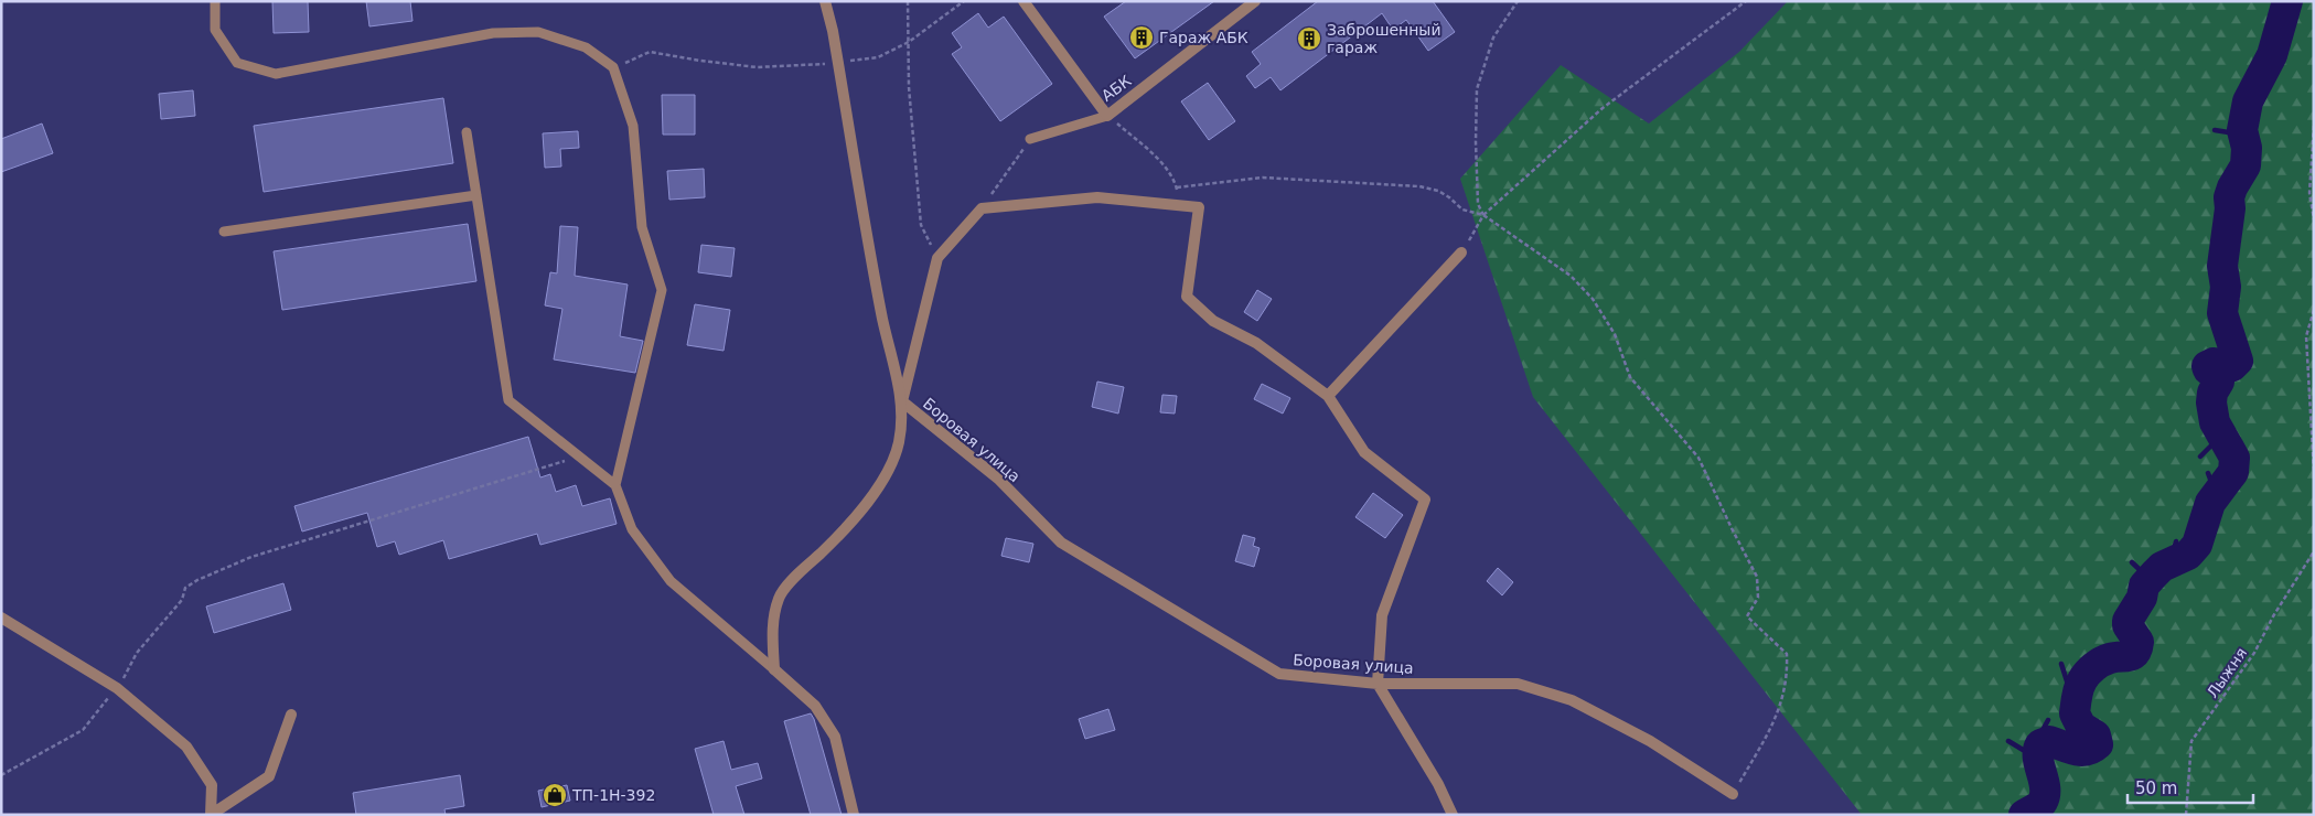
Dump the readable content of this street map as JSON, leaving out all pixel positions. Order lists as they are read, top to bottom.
{
  "streets": {
    "street": ["АБК", "Боровая улица"],
    "path": ["Лыжня"]
  },
  "places": {
    "building": ["Гараж АБК", "Заброшенный гараж"],
    "shop": ["ТП-1Н-392"]
  },
  "scale_bar": "50 m"
}
